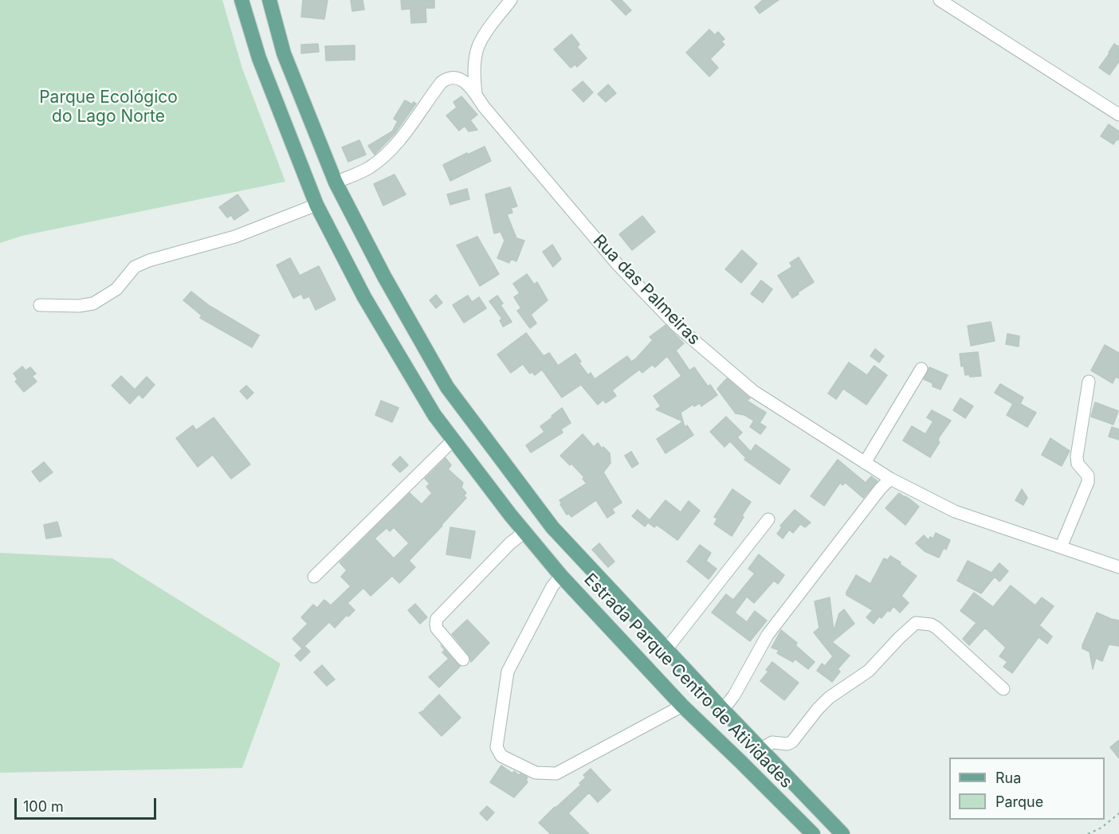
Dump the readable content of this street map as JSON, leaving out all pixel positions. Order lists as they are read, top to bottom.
{
  "streets": {
    "main road": ["Estrada Parque Centro de Atividades"],
    "street": ["Rua das Palmeiras"]
  },
  "crossings": [
    ["Rua das Palmeiras", "Estrada Parque Centro de Atividades"]
  ],
  "parks": ["Parque Ecológico do Lago Norte"],
  "legend": ["Rua", "Parque"],
  "scale_bar": "100 m"
}
